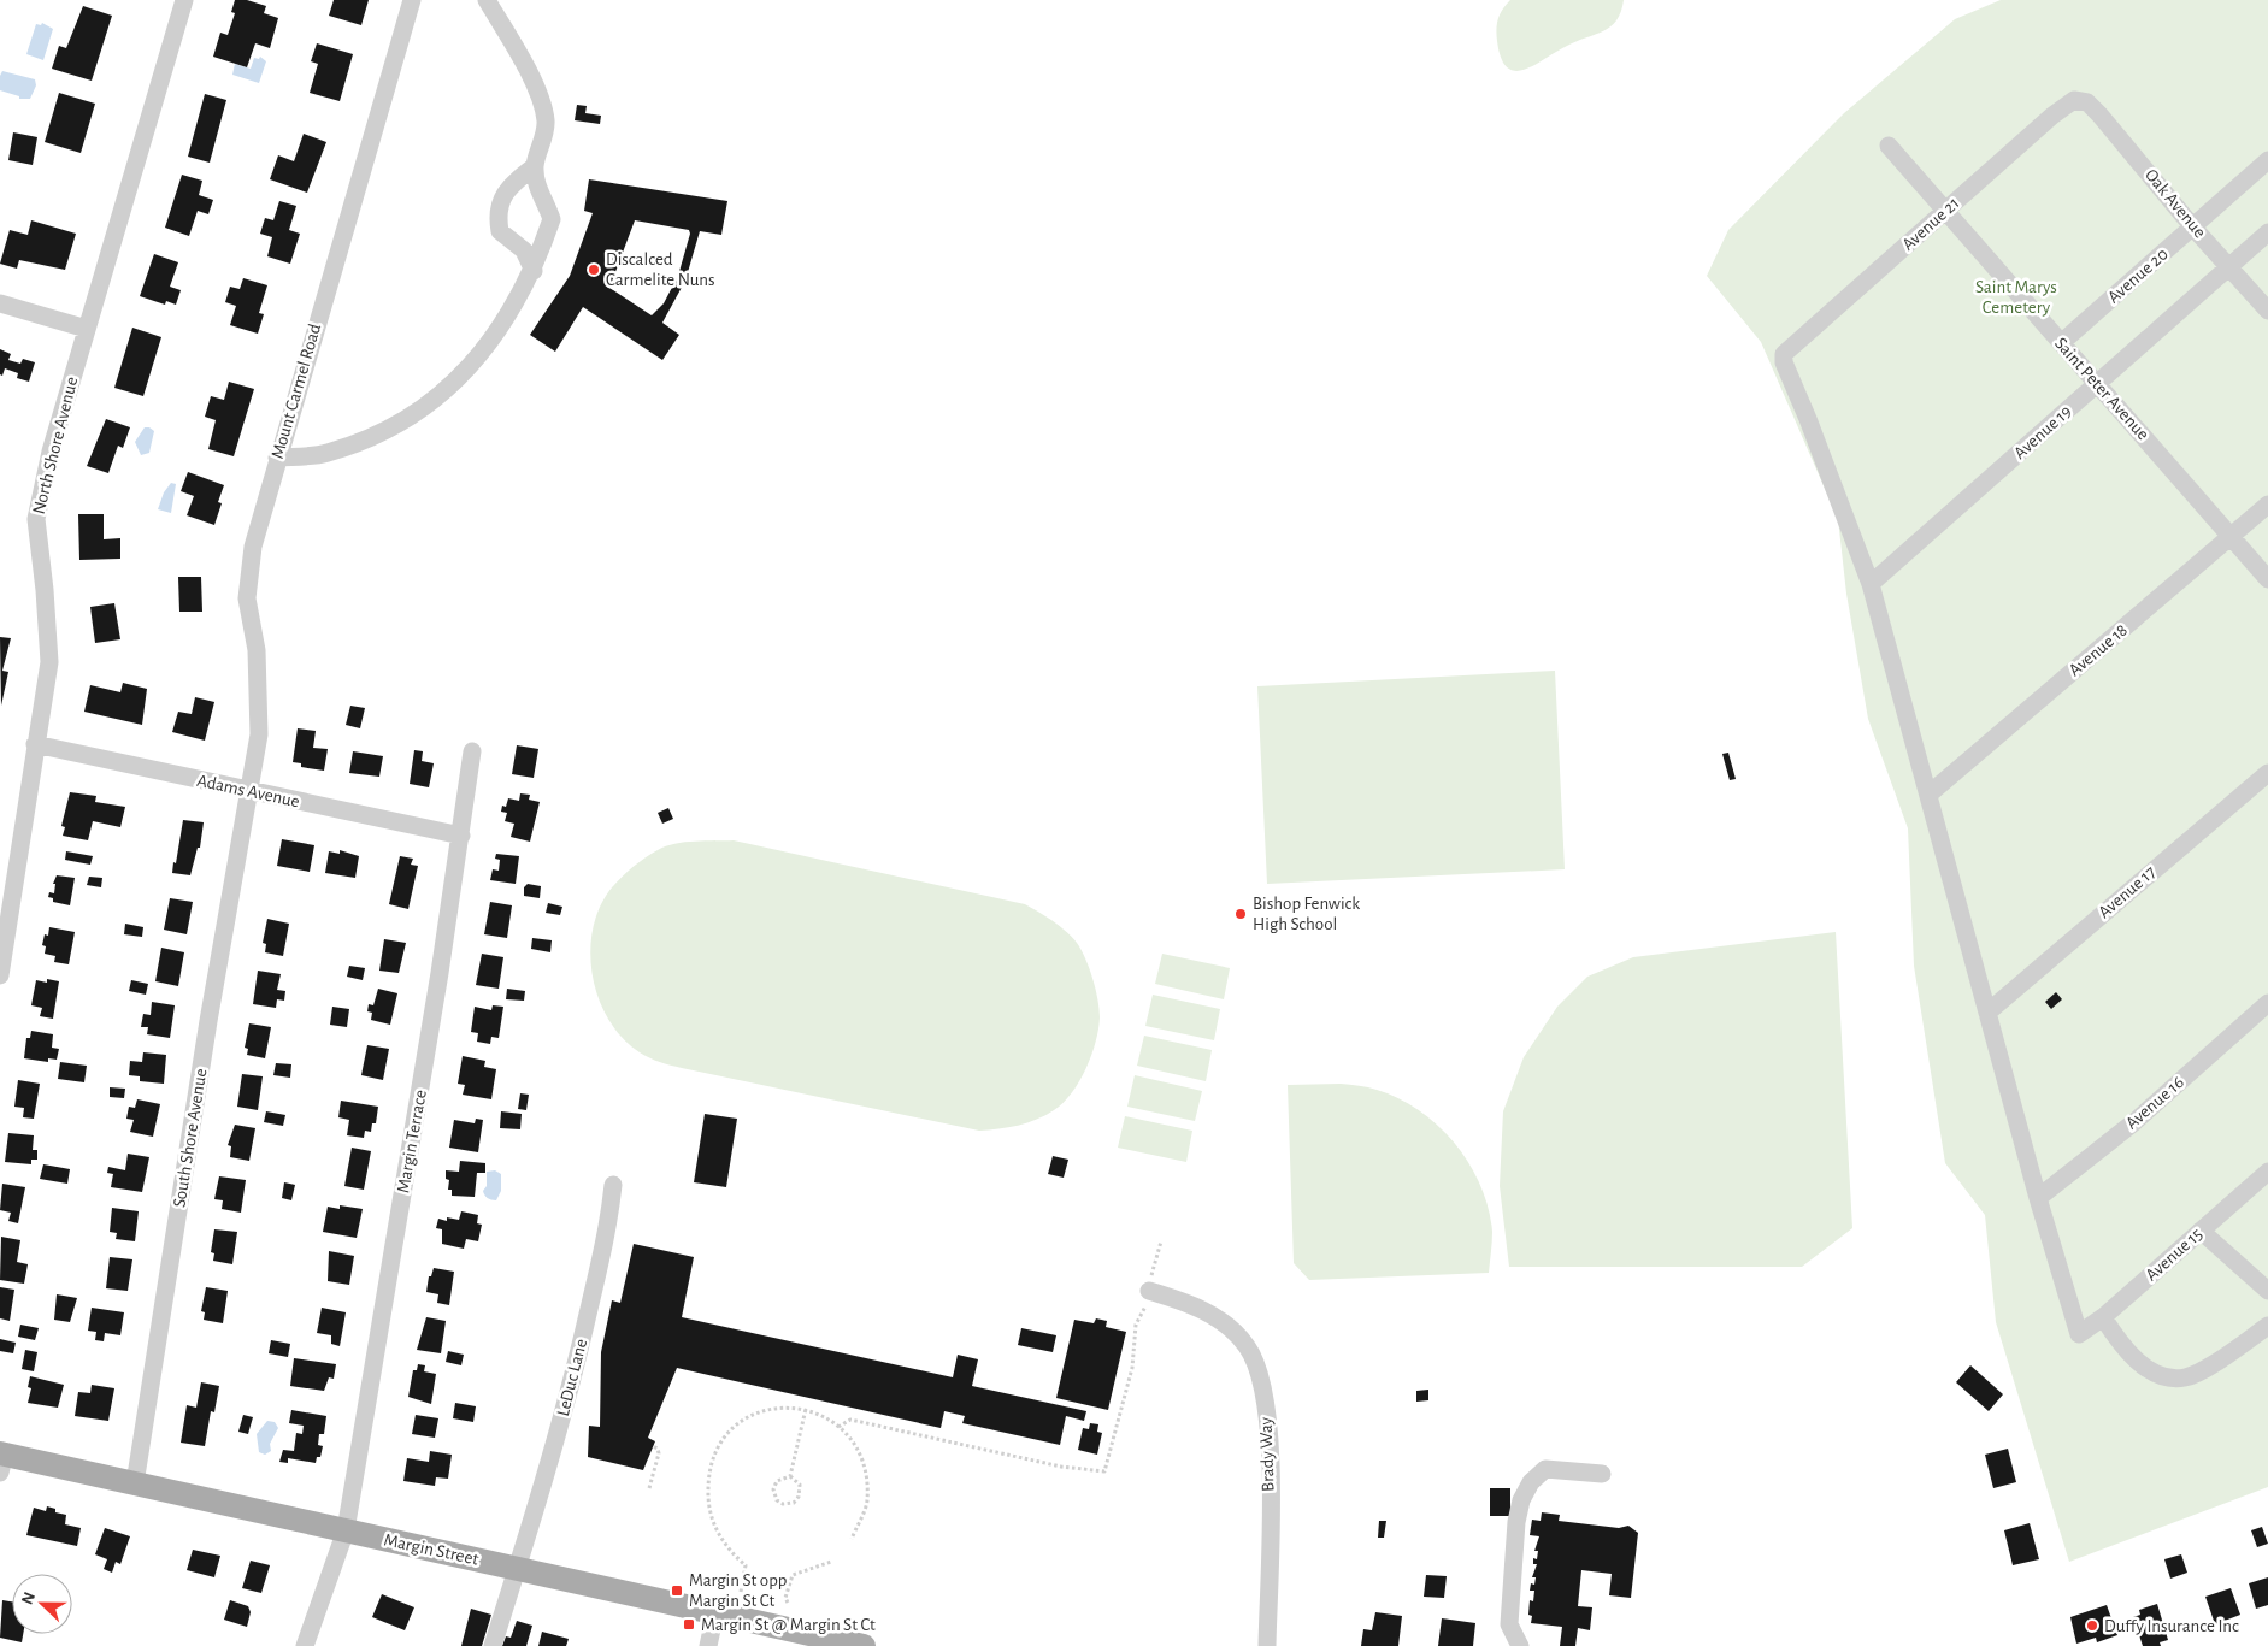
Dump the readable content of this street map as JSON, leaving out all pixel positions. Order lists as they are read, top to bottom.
{
  "streets": {
    "main road": ["Margin Street"],
    "street": [
      "Oak Avenue",
      "Avenue 21",
      "Avenue 20",
      "Saint Peter Avenue",
      "Mount Carmel Road",
      "Avenue 19",
      "North Shore Avenue",
      "Avenue 18",
      "Adams Avenue",
      "Avenue 17",
      "Avenue 16",
      "South Shore Avenue",
      "Margin Terrace",
      "Avenue 15",
      "LeDuc Lane",
      "Brady Way"
    ]
  },
  "crossings": [
    ["Oak Avenue", "Avenue 21"],
    ["Oak Avenue", "Avenue 20"],
    ["Oak Avenue", "Avenue 19"],
    ["Avenue 21", "Saint Peter Avenue"],
    ["Avenue 21", "Avenue 19"],
    ["Avenue 20", "Saint Peter Avenue"],
    ["Saint Peter Avenue", "Avenue 19"],
    ["Saint Peter Avenue", "Avenue 18"],
    ["Mount Carmel Road", "Adams Avenue"],
    ["Mount Carmel Road", "South Shore Avenue"],
    ["North Shore Avenue", "Adams Avenue"],
    ["Adams Avenue", "South Shore Avenue"],
    ["Adams Avenue", "Margin Terrace"],
    ["Avenue 16", "Avenue 15"],
    ["South Shore Avenue", "Margin Street"],
    ["Margin Terrace", "Margin Street"],
    ["LeDuc Lane", "Margin Street"]
  ],
  "parks": ["Saint Marys Cemetery"],
  "places": {
    "other": ["Discalced Carmelite Nuns", "Bishop Fenwick High School", "Duffy Insurance Inc"],
    "transit": ["Margin St opp Margin St Ct", "Margin St @ Margin St Ct"]
  },
  "north": "left"
}
